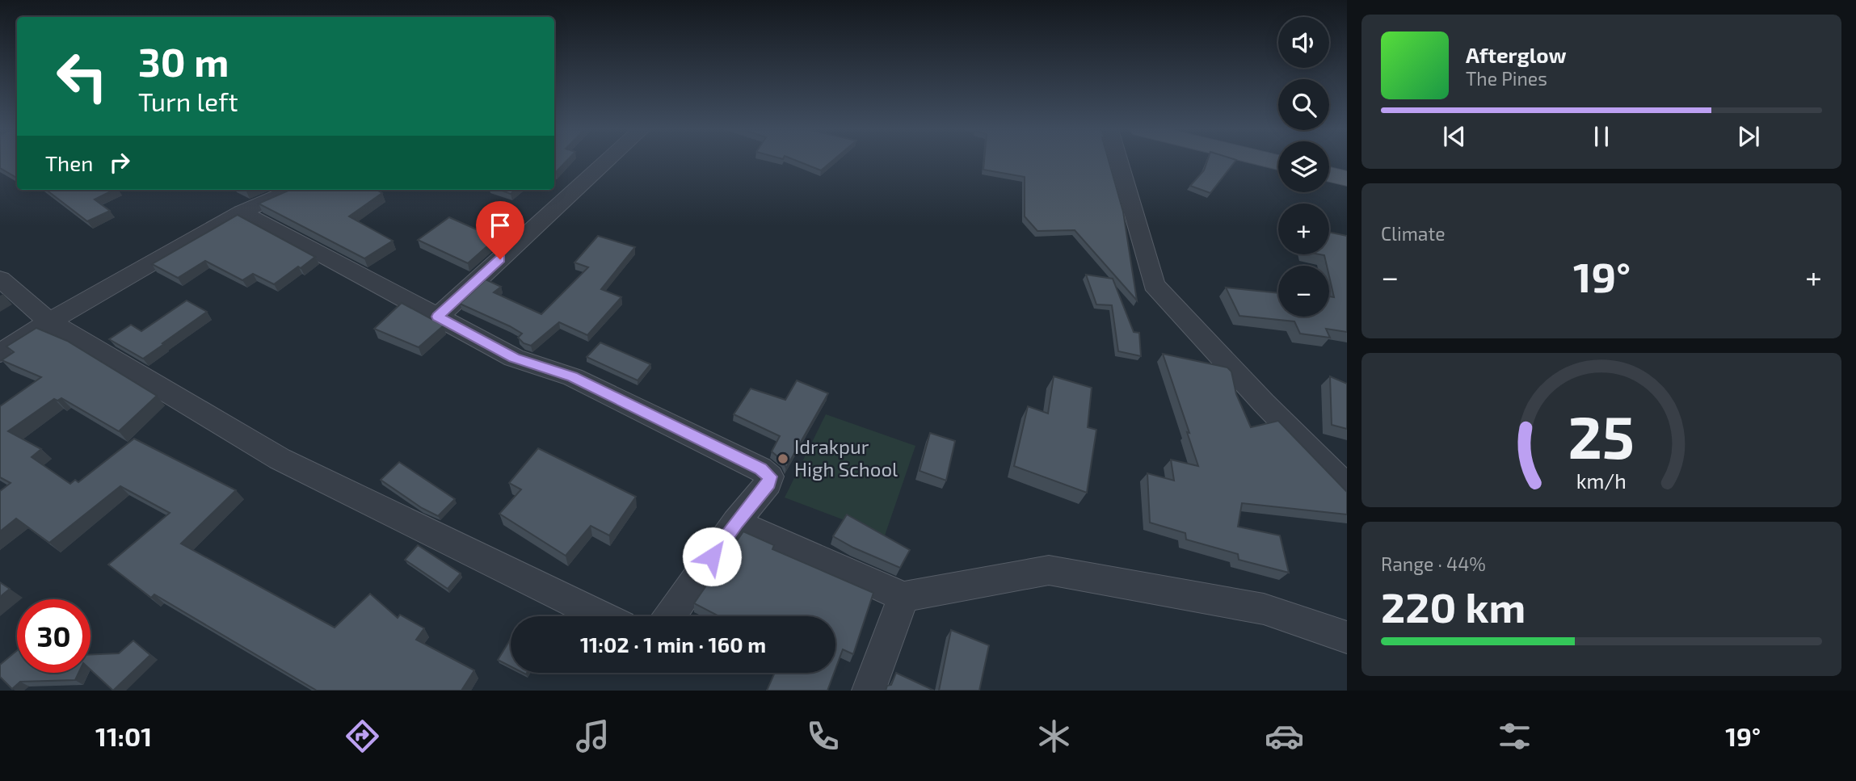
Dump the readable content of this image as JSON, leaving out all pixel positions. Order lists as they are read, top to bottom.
{
  "places": ["Idrakpur High School"],
  "page": {
    "map_buttons": ["+", "−"],
    "turn": ["30 m", "Turn left"],
    "song": ["Afterglow", "The Pines"],
    "then": "Then",
    "tile": [
      "Climate",
      ["Range · 44%", "220 km"]
    ],
    "heat": ["−", "19°", "+"],
    "limit": "30",
    "trip": "11:02 · 1 min · 160 m",
    "tabs": ["11:01", "19°"],
    "gauge": ["25", "km/h"]
  }
}
